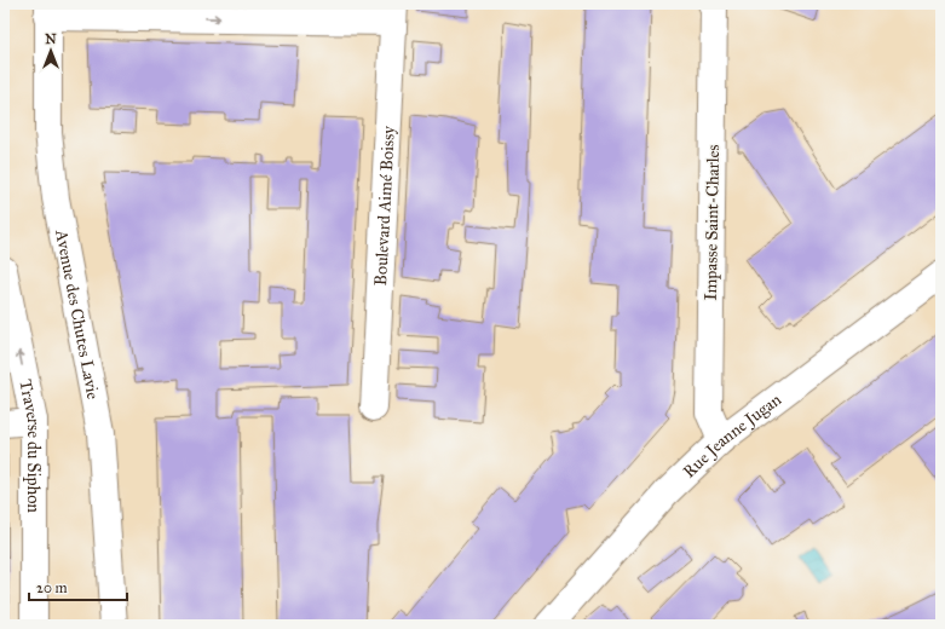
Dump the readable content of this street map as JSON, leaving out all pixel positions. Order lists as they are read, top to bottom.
{
  "streets": {
    "street": [
      "Boulevard Aimé Boissy",
      "Impasse Saint-Charles",
      "Avenue des Chutes Lavie",
      "Rue Jeanne Jugan",
      "Traverse du Siphon"
    ]
  },
  "crossings": [
    ["Impasse Saint-Charles", "Rue Jeanne Jugan"]
  ],
  "one_way": ["Traverse du Siphon"],
  "scale_bar": "20 m",
  "north": "top"
}
